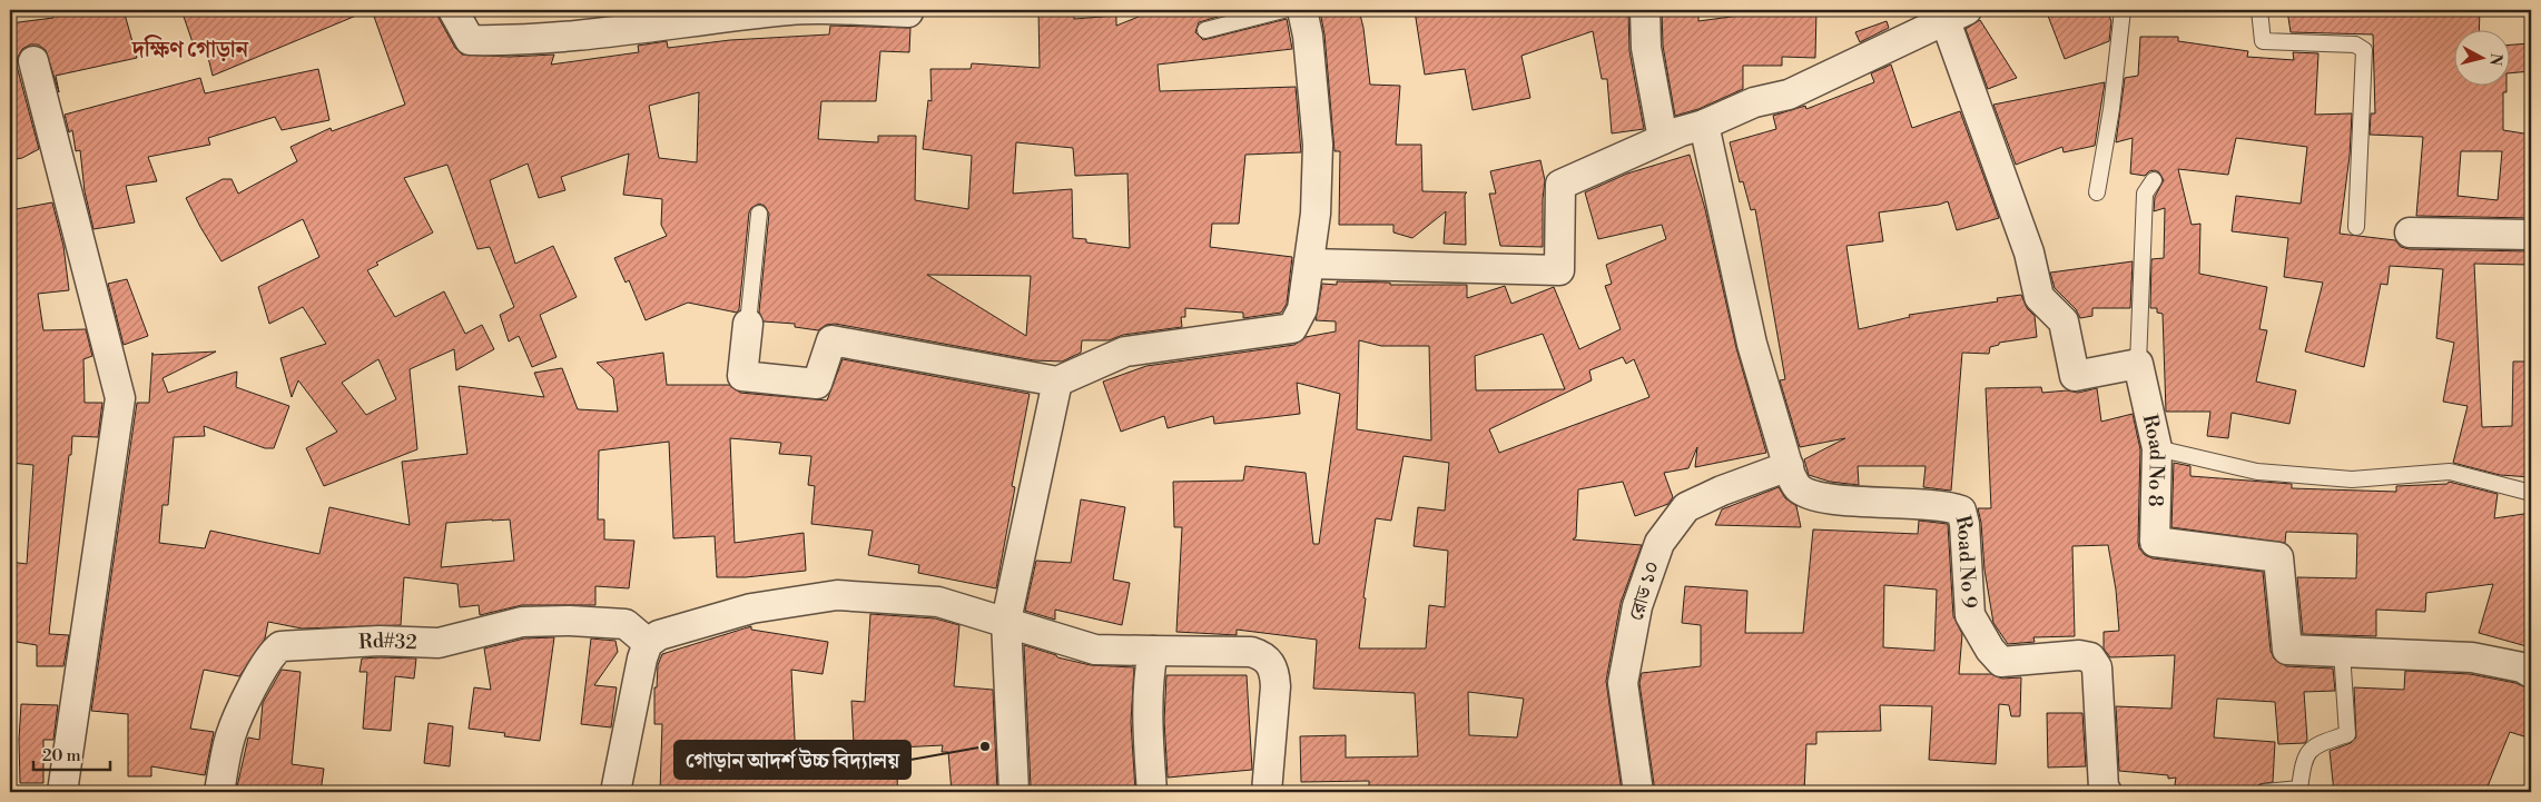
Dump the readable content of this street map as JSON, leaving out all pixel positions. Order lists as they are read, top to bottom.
{
  "streets": {
    "street": [
      "Road No 8",
      "Road No 9",
      "রোড ১০",
      "Rd#32"
    ]
  },
  "crossings": [
    ["Road No 9", "রোড ১০"]
  ],
  "districts": ["দক্ষিণ গোড়ান"],
  "places": ["গোড়ান আদর্শ উচ্চ বিদ্যালয়"],
  "scale_bar": "20 m",
  "north": "right"
}
